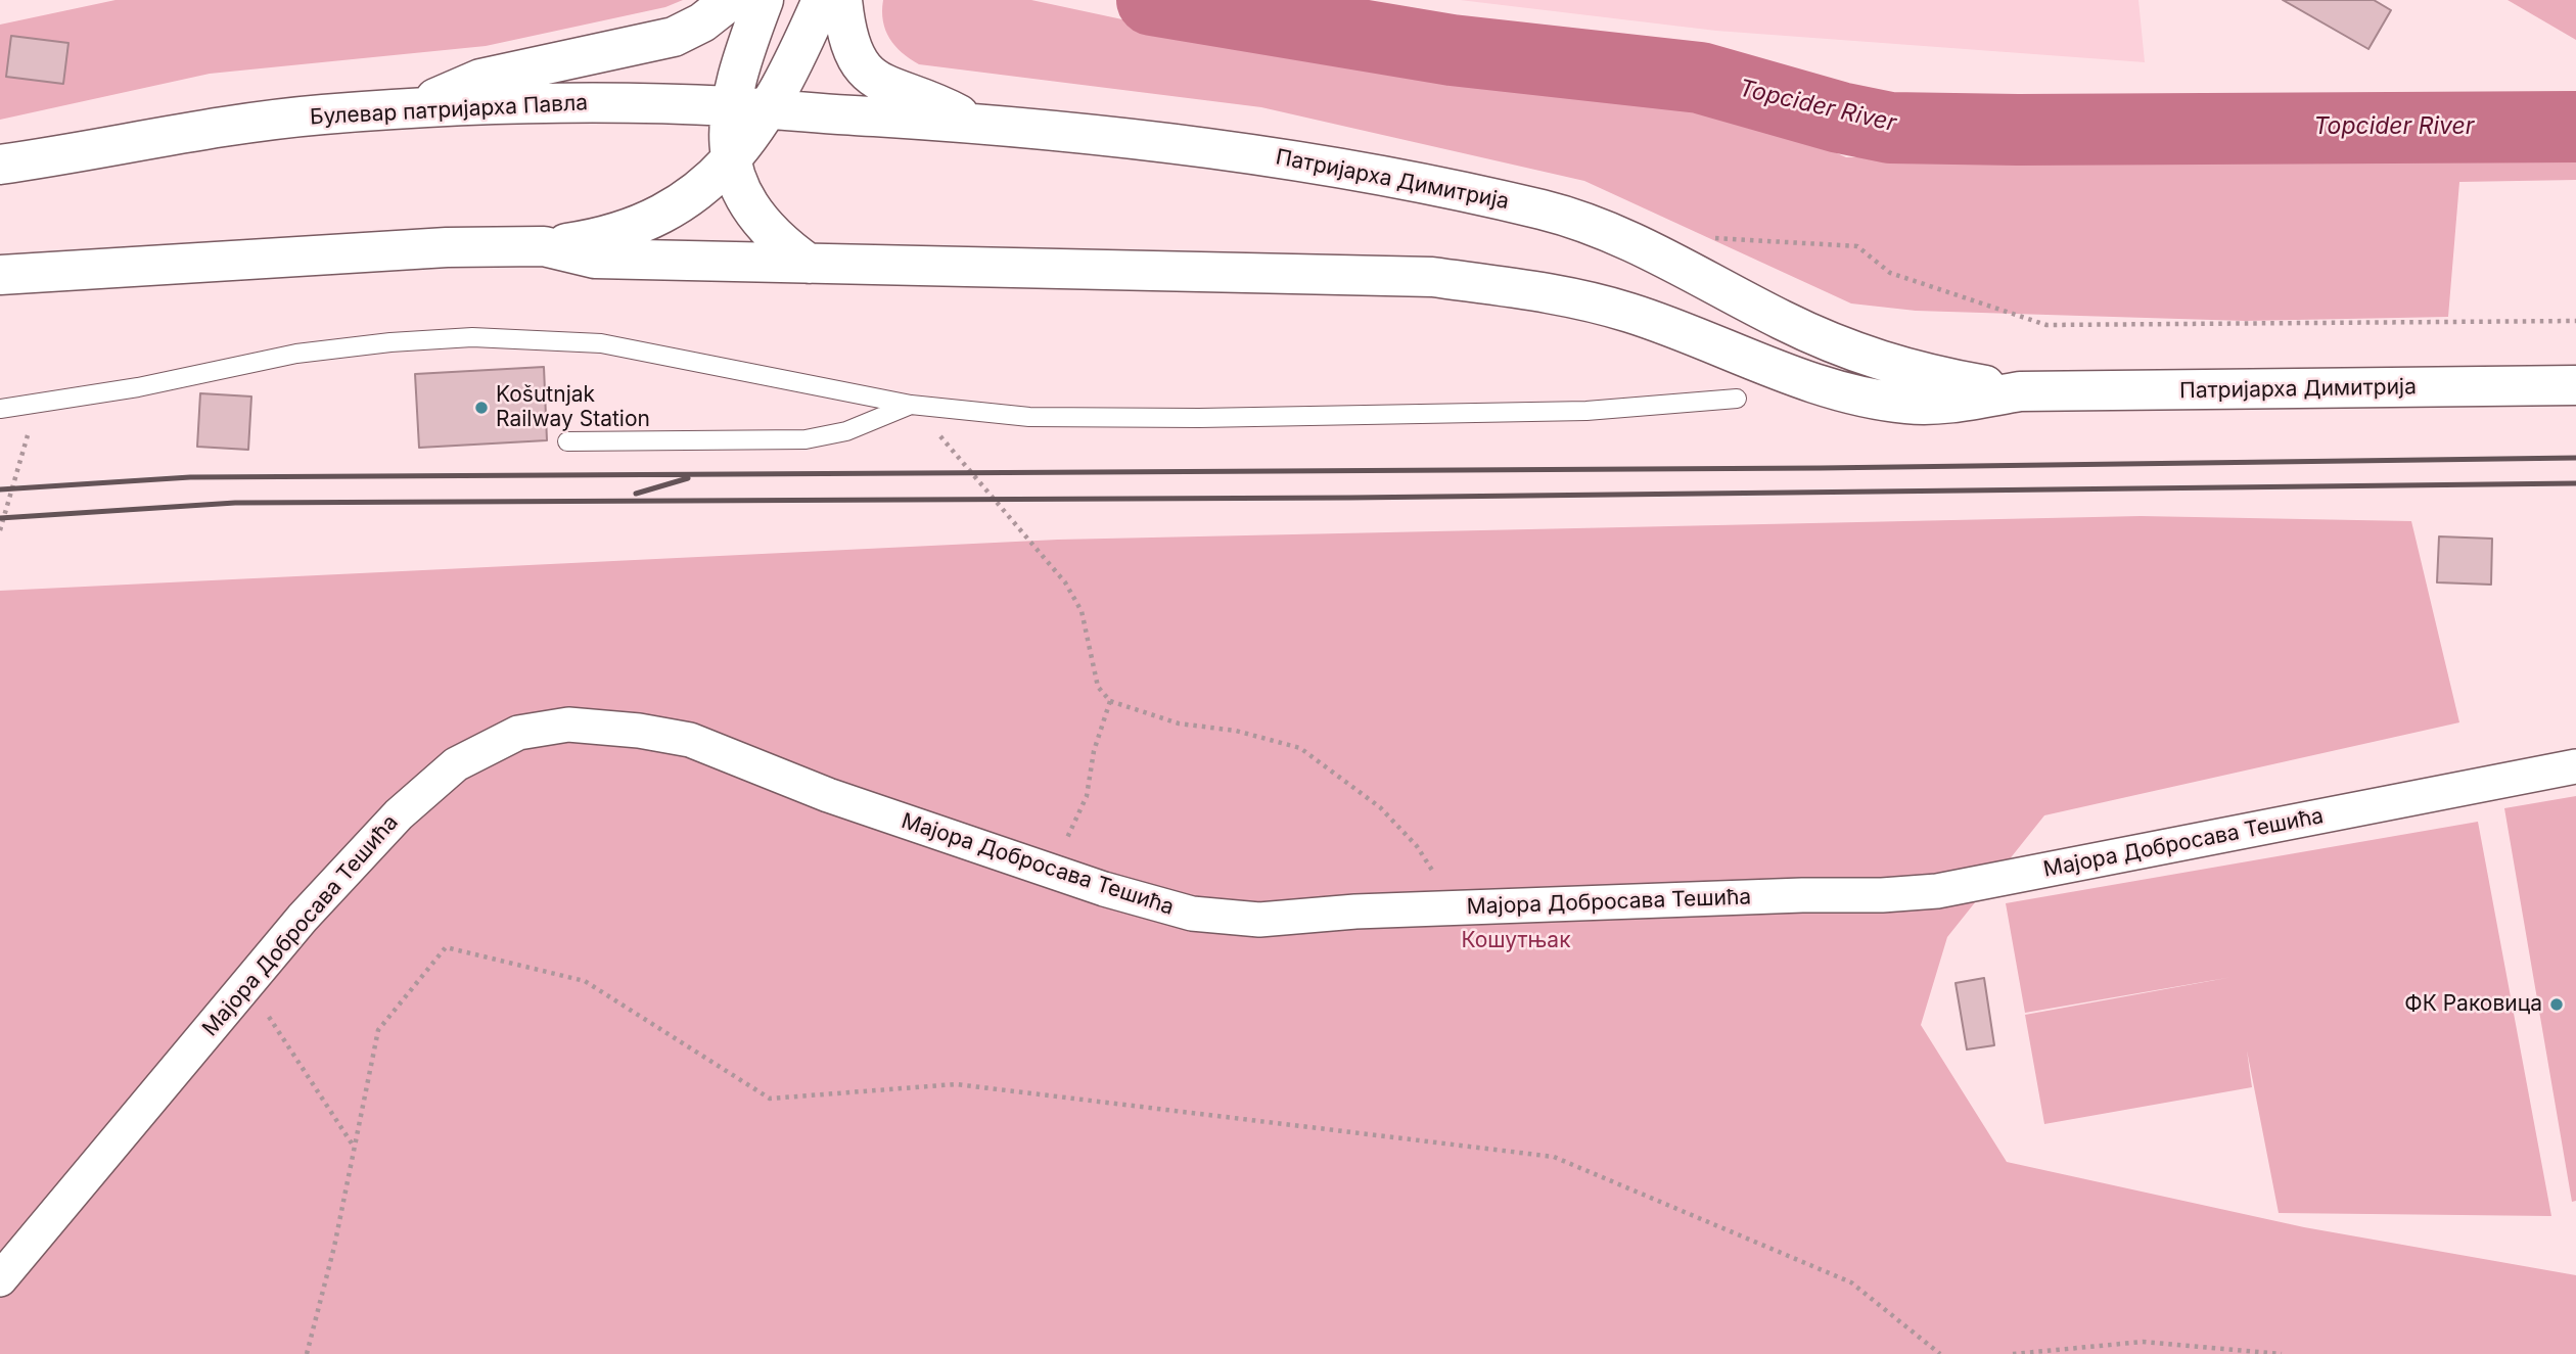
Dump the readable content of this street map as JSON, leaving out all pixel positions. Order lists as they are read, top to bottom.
{
  "streets": {
    "main road": ["Булевар патријарха Павла", "Патријарха Димитрија"],
    "street": ["Мајора Добросава Тешића"]
  },
  "crossings": [
    ["Булевар патријарха Павла", "Патријарха Димитрија"]
  ],
  "water": ["Topcider River"],
  "parks": ["Кошутњак"],
  "places": ["Košutnjak Railway Station", "ФК Раковица"]
}
